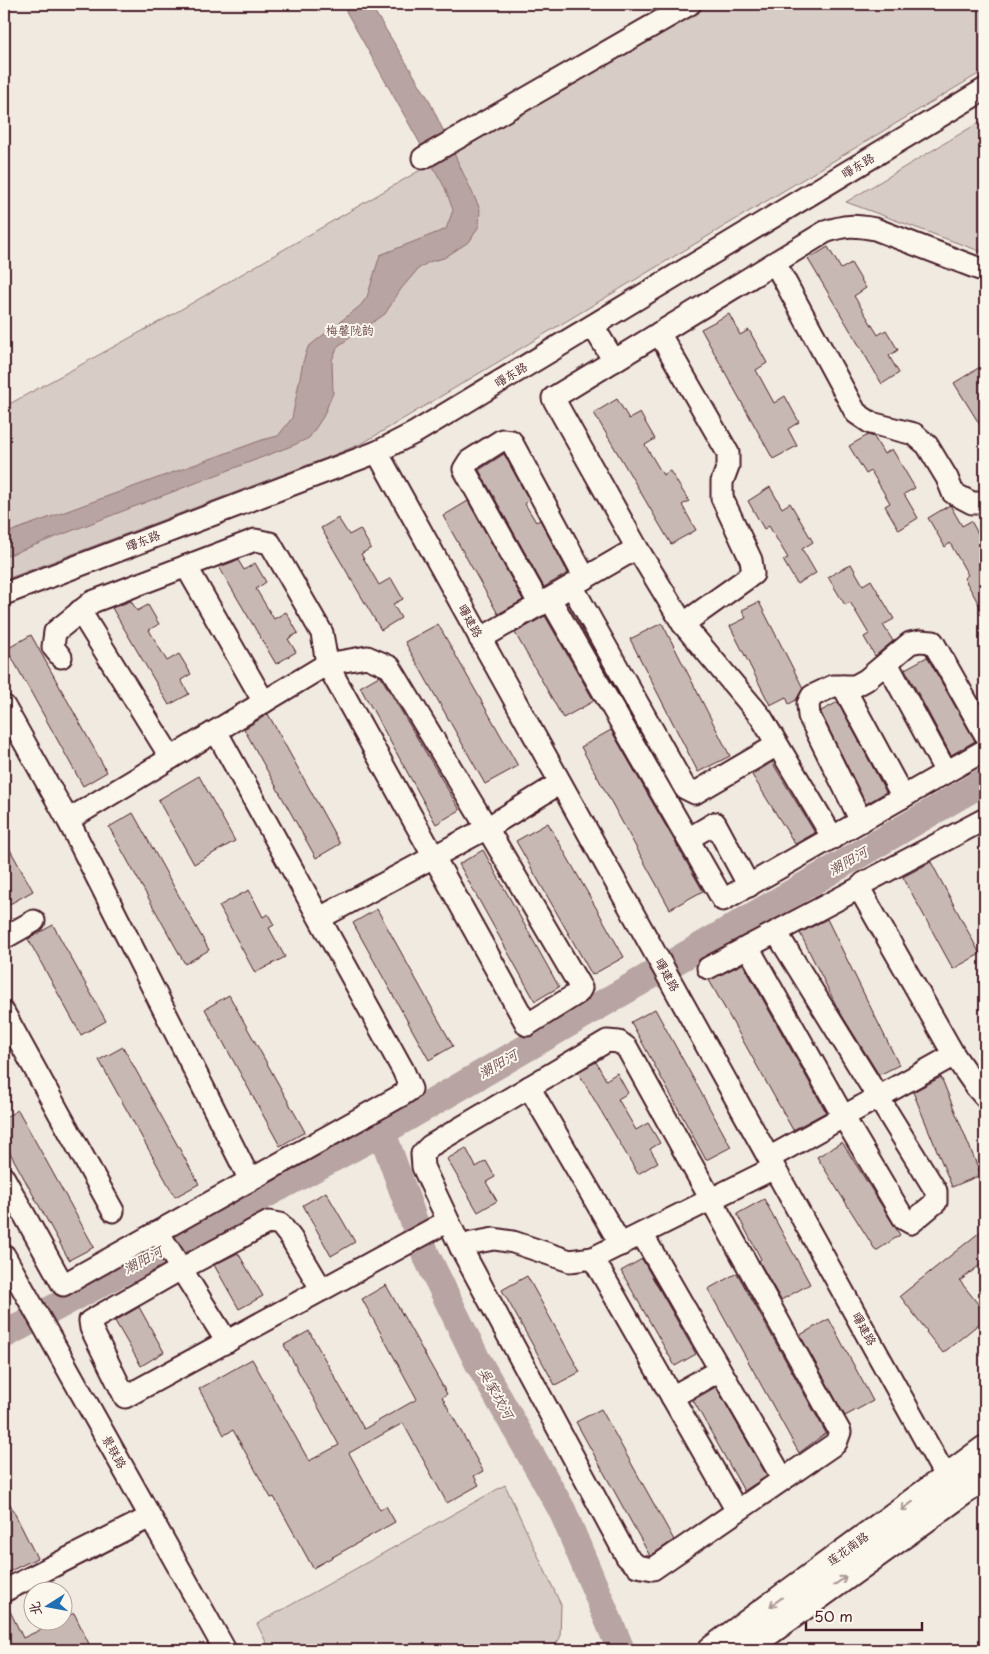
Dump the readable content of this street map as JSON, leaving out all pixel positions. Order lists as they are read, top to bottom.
{
  "streets": {
    "main road": ["莲花南路"],
    "street": ["曙东路", "曙建路", "景联路"]
  },
  "crossings": [
    ["曙东路", "曙建路"],
    ["曙建路", "莲花南路"]
  ],
  "water": ["潮阳河", "吴家坟河"],
  "parks": ["梅馨陇韵"],
  "scale_bar": "50 m",
  "north": "left"
}
